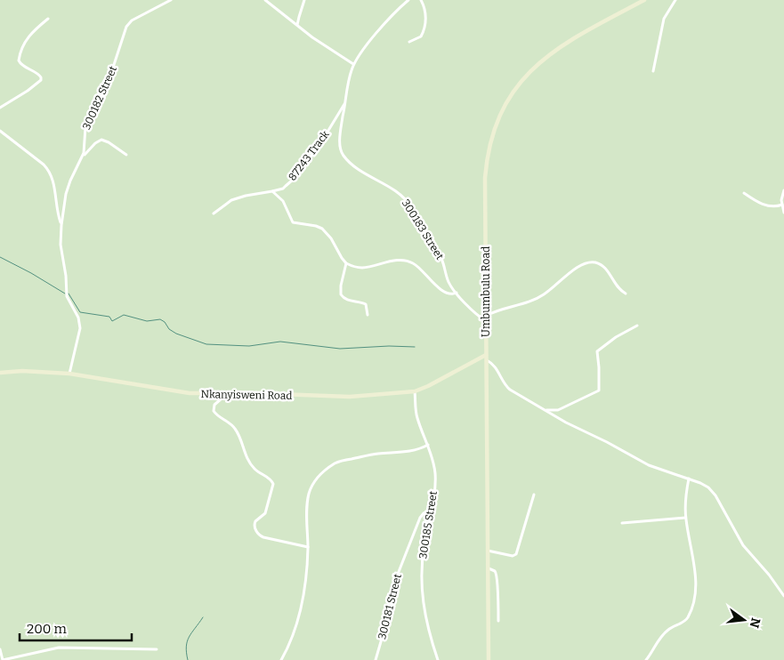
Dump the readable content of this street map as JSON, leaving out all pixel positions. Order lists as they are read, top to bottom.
{
  "streets": {
    "main road": ["Umbumbulu Road", "Nkanyisweni Road"],
    "street": [
      "300182 Street",
      "87243 Track",
      "300183 Street",
      "300185 Street",
      "300181 Street"
    ]
  },
  "crossings": [
    ["300182 Street", "Nkanyisweni Road"],
    ["87243 Track", "300183 Street"],
    ["Umbumbulu Road", "Nkanyisweni Road"],
    ["Nkanyisweni Road", "300185 Street"],
    ["300185 Street", "300181 Street"]
  ],
  "scale_bar": "200 m",
  "north": "right"
}
